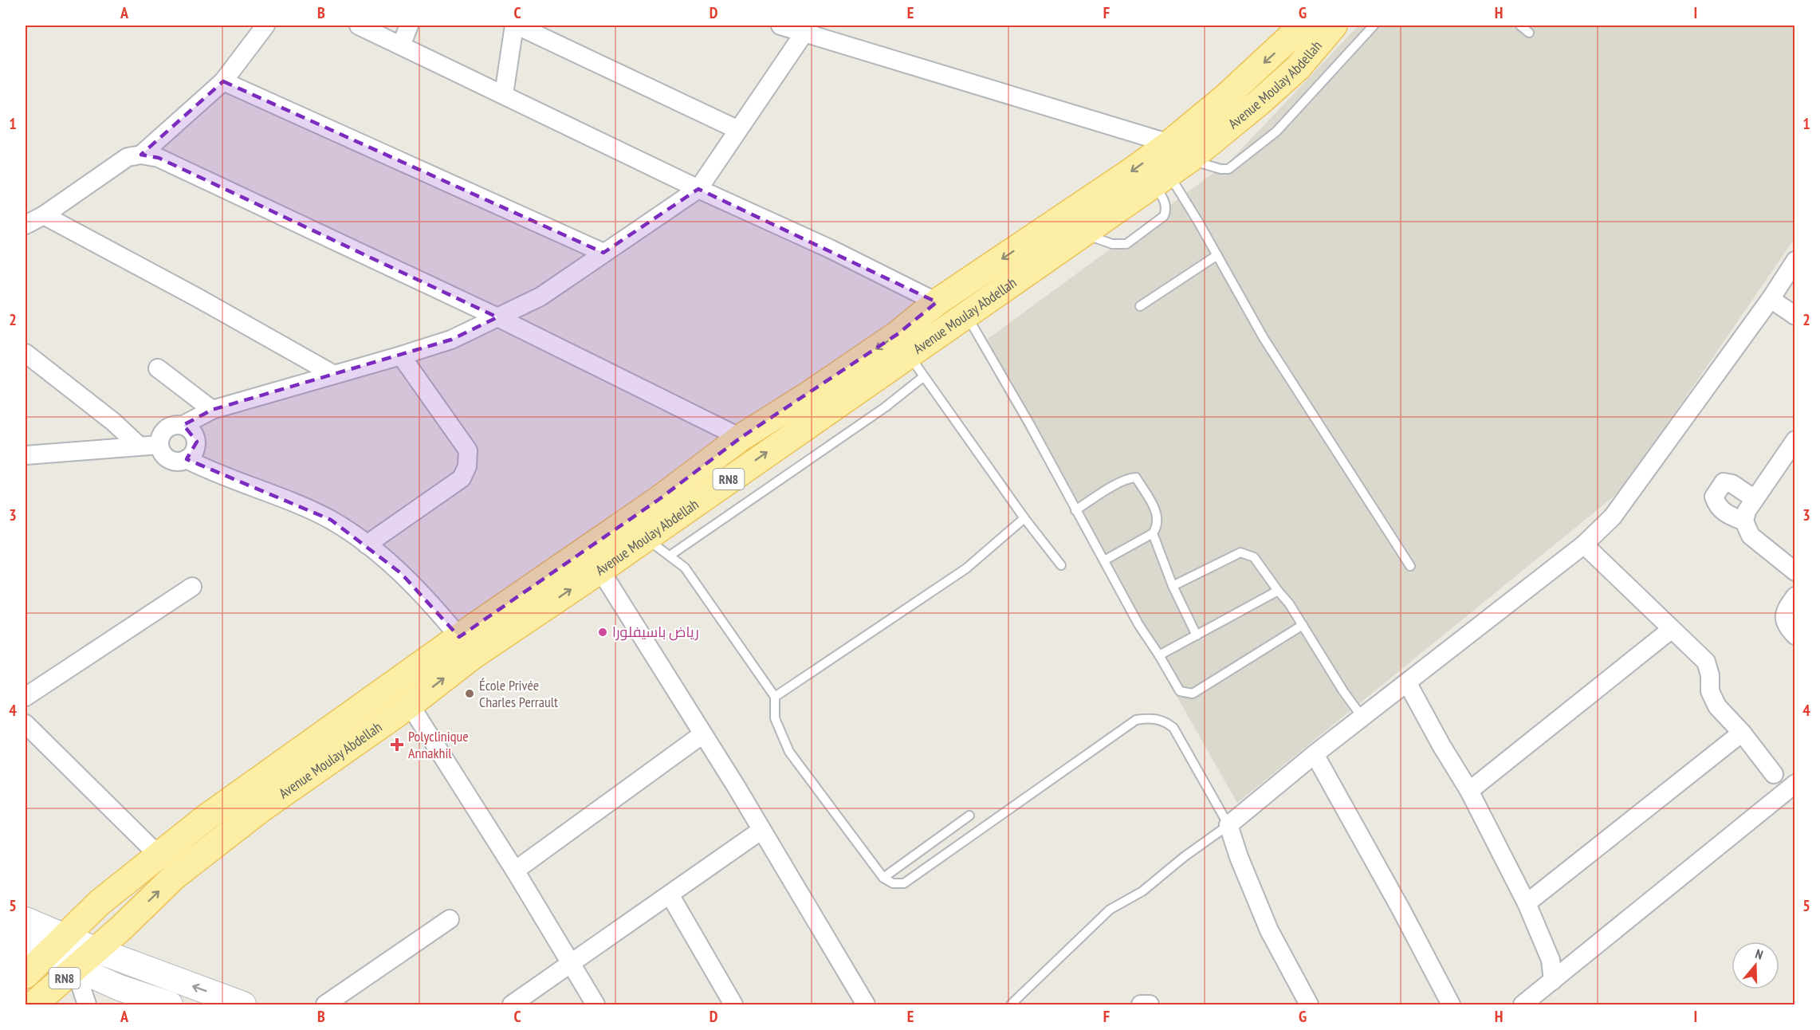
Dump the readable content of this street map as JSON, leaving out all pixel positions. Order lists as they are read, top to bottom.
{
  "streets": {
    "main road": ["Avenue Moulay Abdellah", "RN8"]
  },
  "places": {
    "other": ["رياض باسيفلورا", "École Privée Charles Perrault"],
    "health": ["Polyclinique Annakhil"]
  },
  "north": "top",
  "grid": {
    "columns": [
      "A",
      "B",
      "C",
      "D",
      "E",
      "F",
      "G",
      "H",
      "I"
    ],
    "rows": [
      "1",
      "2",
      "3",
      "4",
      "5"
    ]
  }
}
